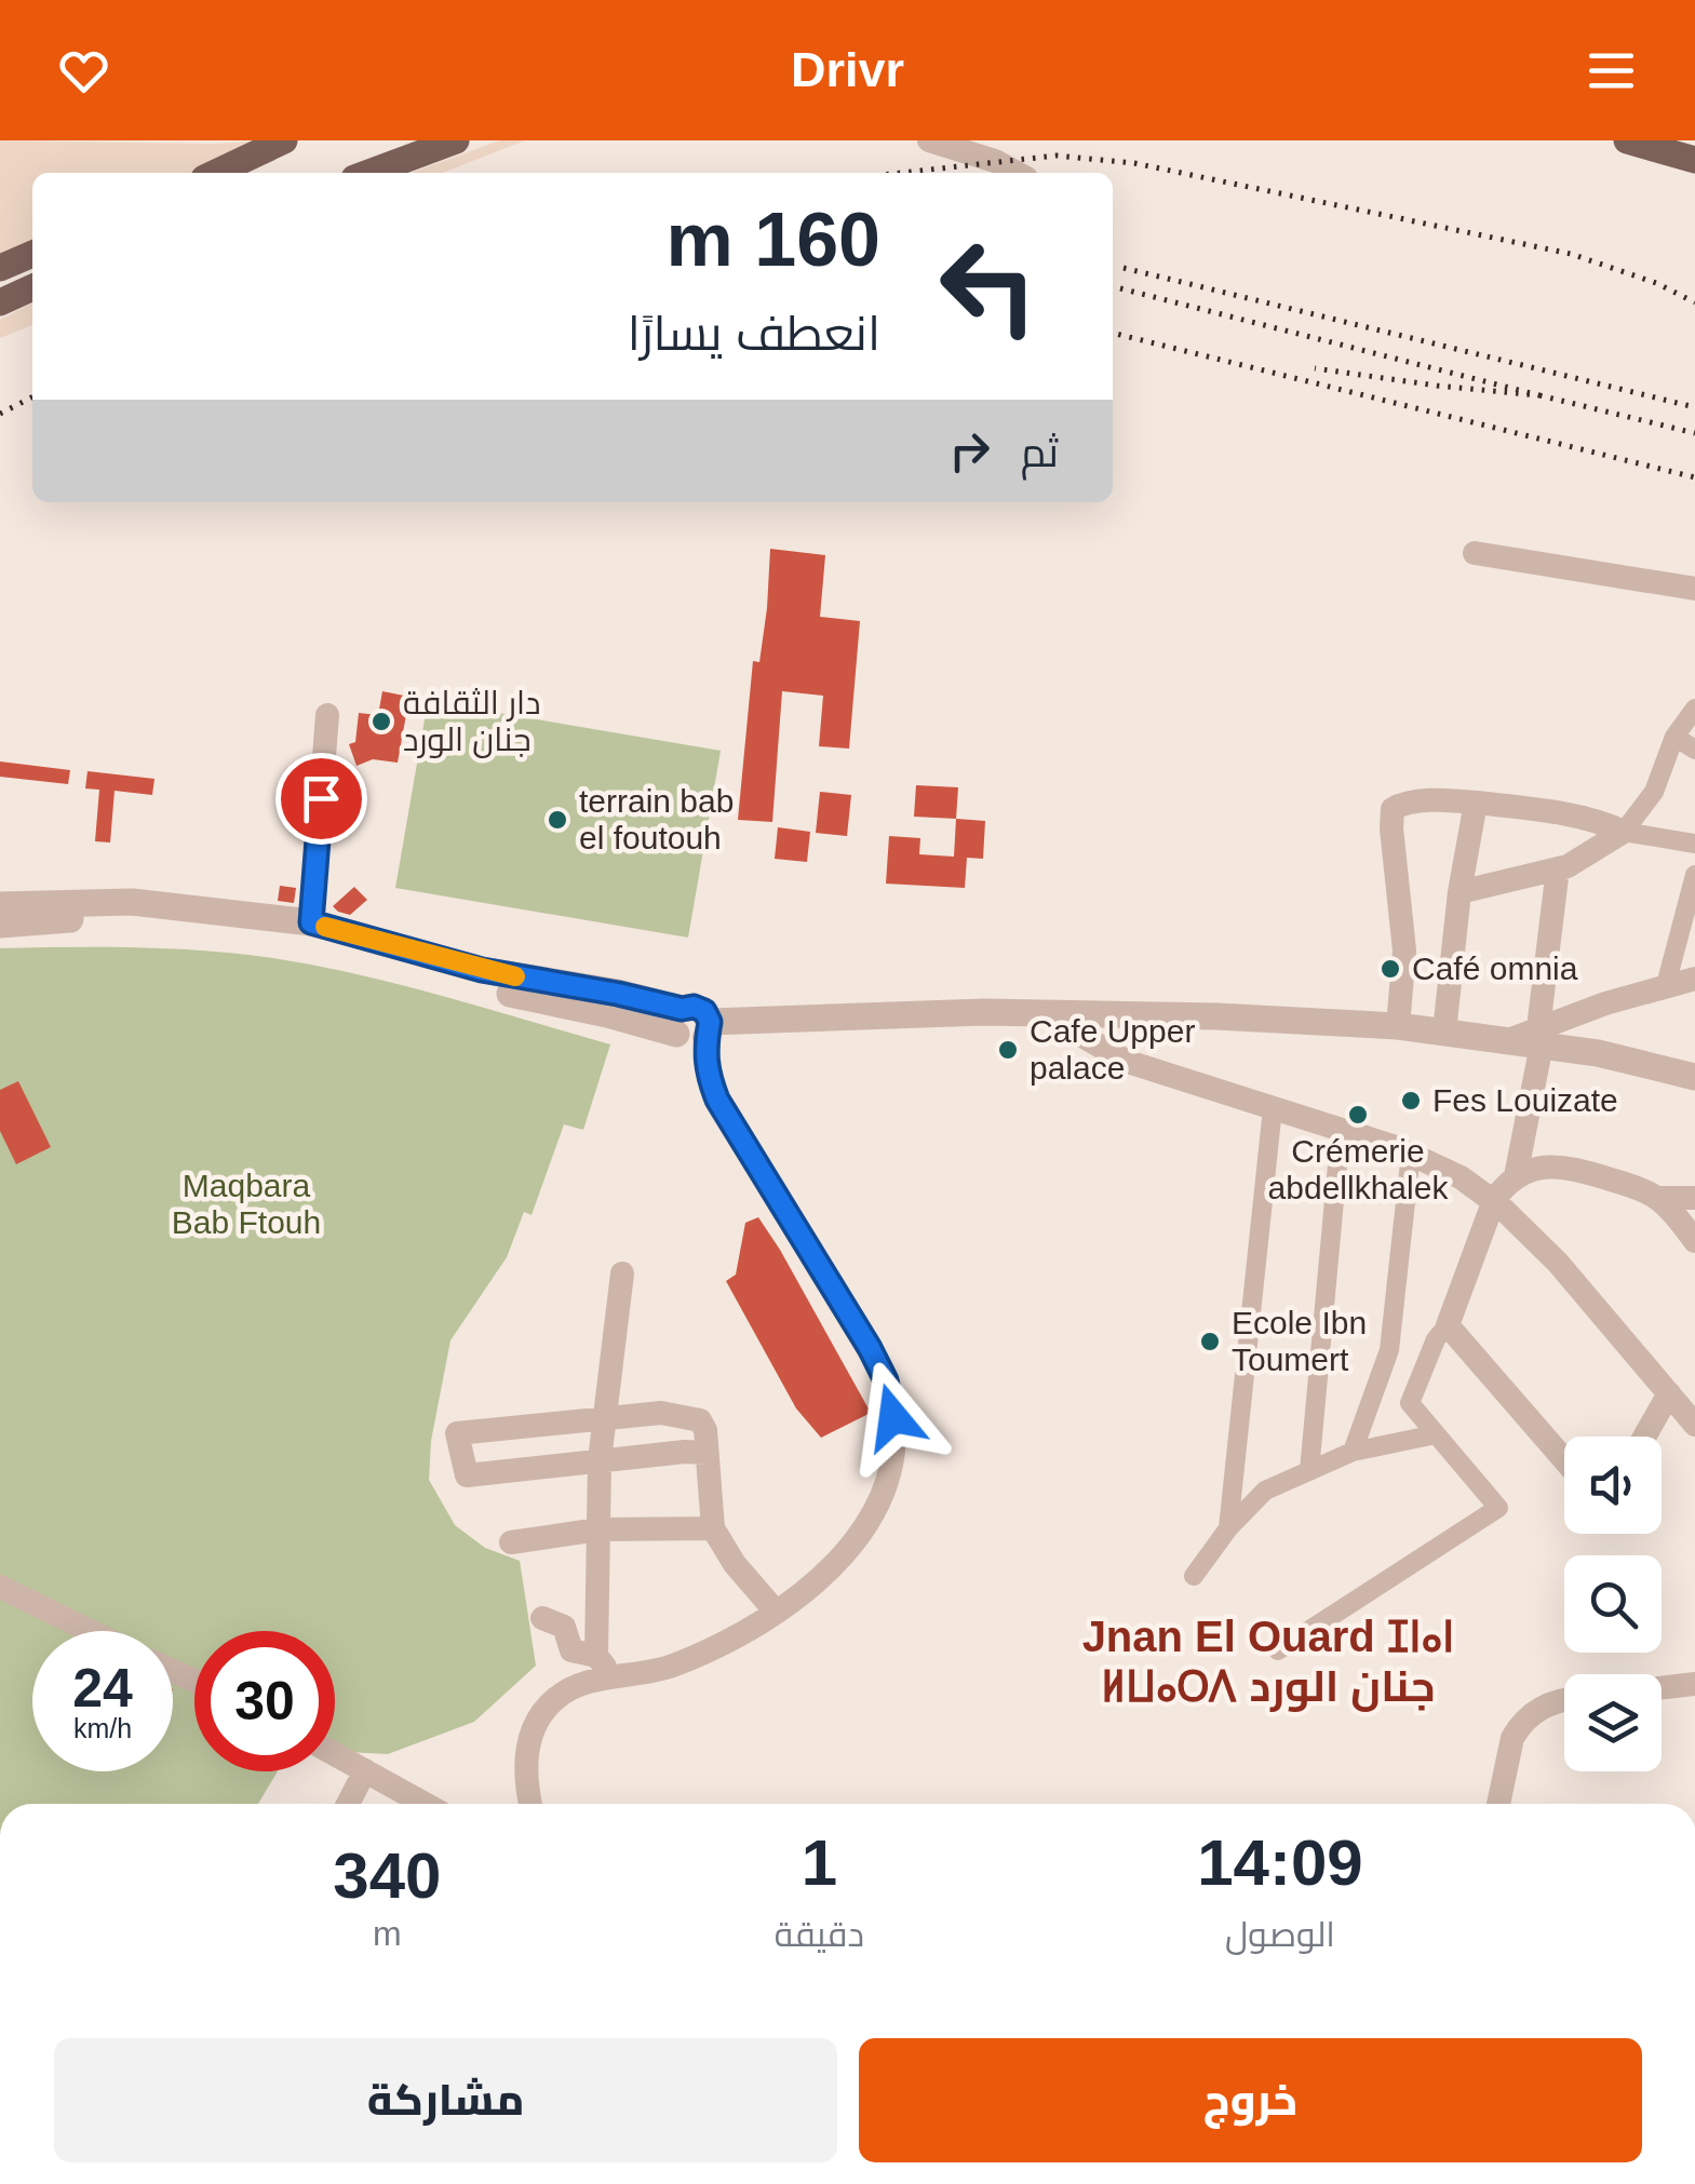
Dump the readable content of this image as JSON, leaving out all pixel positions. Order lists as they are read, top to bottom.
{
  "districts": ["Jnan El Ouard ⵊⵏⴰⵏ ⵍⵡⴰⵔⴷ جنان الورد"],
  "parks": ["Maqbara Bab Ftouh"],
  "places": [
    "دار الثقافة جنان الورد",
    "terrain bab el foutouh",
    "Café omnia",
    "Cafe Upper palace",
    "Fes Louizate",
    "Crémerie abdellkhalek",
    "Ecole Ibn Toumert"
  ],
  "page": {
    "header": "Drivr",
    "turn": ["160 m", "انعطف يسارًا"],
    "then": "ثم",
    "speed": "24 km/h",
    "limit": "30",
    "eta": [
      "14:09",
      "الوصول",
      "1",
      "دقيقة",
      "340",
      "m"
    ],
    "buttons": ["خروج", "مشاركة"]
  }
}
